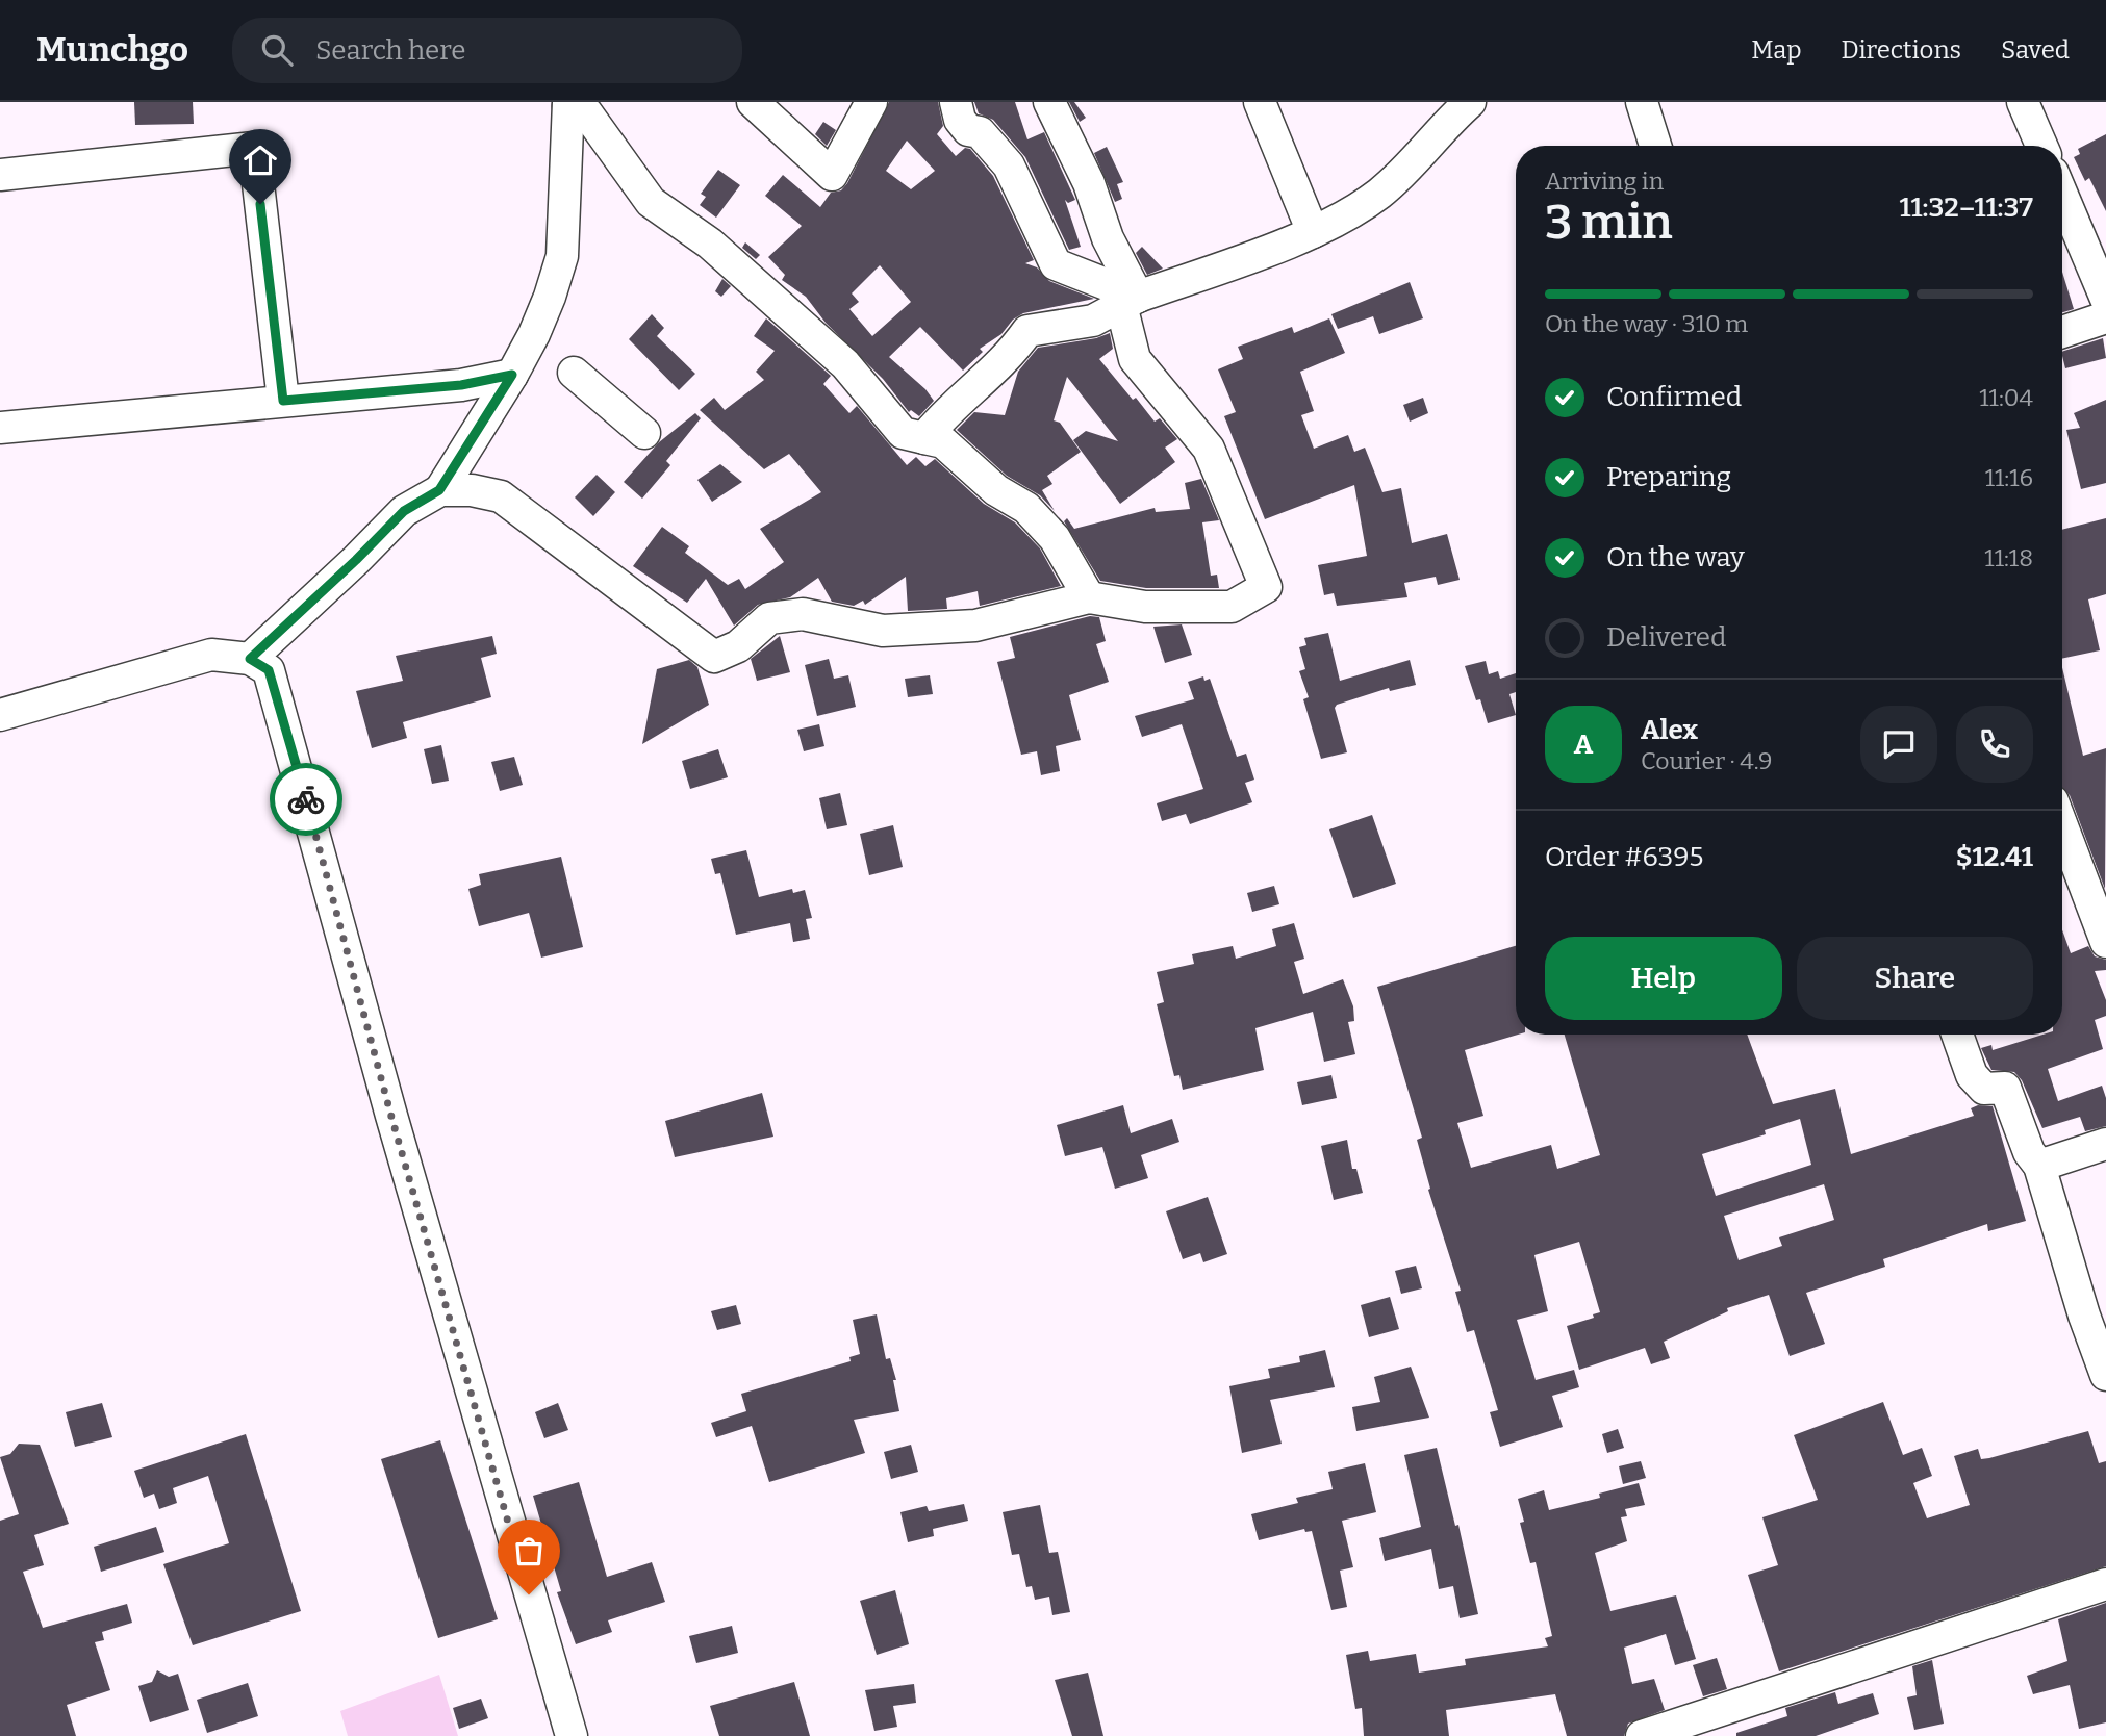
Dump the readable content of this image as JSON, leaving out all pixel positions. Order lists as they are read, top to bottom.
{
  "page": {
    "header": "Munchgo",
    "search": "Search here",
    "nav": ["Map", "Directions", "Saved"],
    "heading": ["3 min", "Arriving in", "11:32–11:37"],
    "panel": [
      "Alex",
      "Courier · 4.9",
      "Order #6395",
      "$12.41"
    ],
    "bar": "On the way · 310 m",
    "list": [
      ["Confirmed", "11:04"],
      ["Preparing", "11:16"],
      ["On the way", "11:18"],
      "Delivered"
    ],
    "round": "A",
    "buttons": ["Help", "Share"]
  }
}
